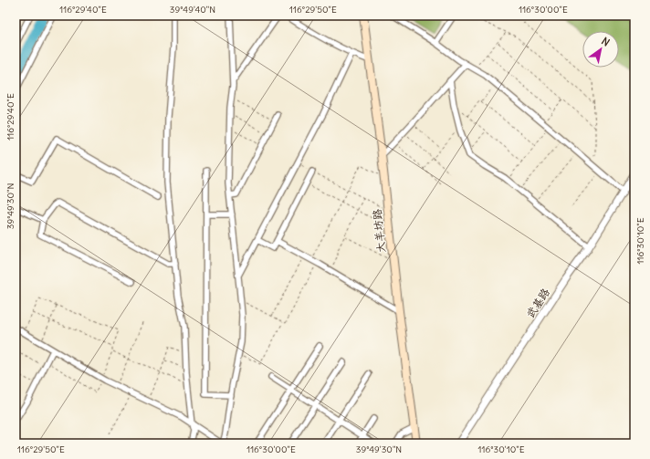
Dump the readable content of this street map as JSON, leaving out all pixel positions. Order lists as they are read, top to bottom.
{
  "streets": {
    "main road": ["大羊坊路"],
    "street": ["武基路"]
  },
  "north": "top right",
  "coordinates": [
    "116°29'40\"E",
    "39°49'40\"N",
    "116°29'50\"E",
    "116°30'00\"E",
    "39°49'30\"N",
    "116°30'10\"E"
  ]
}
